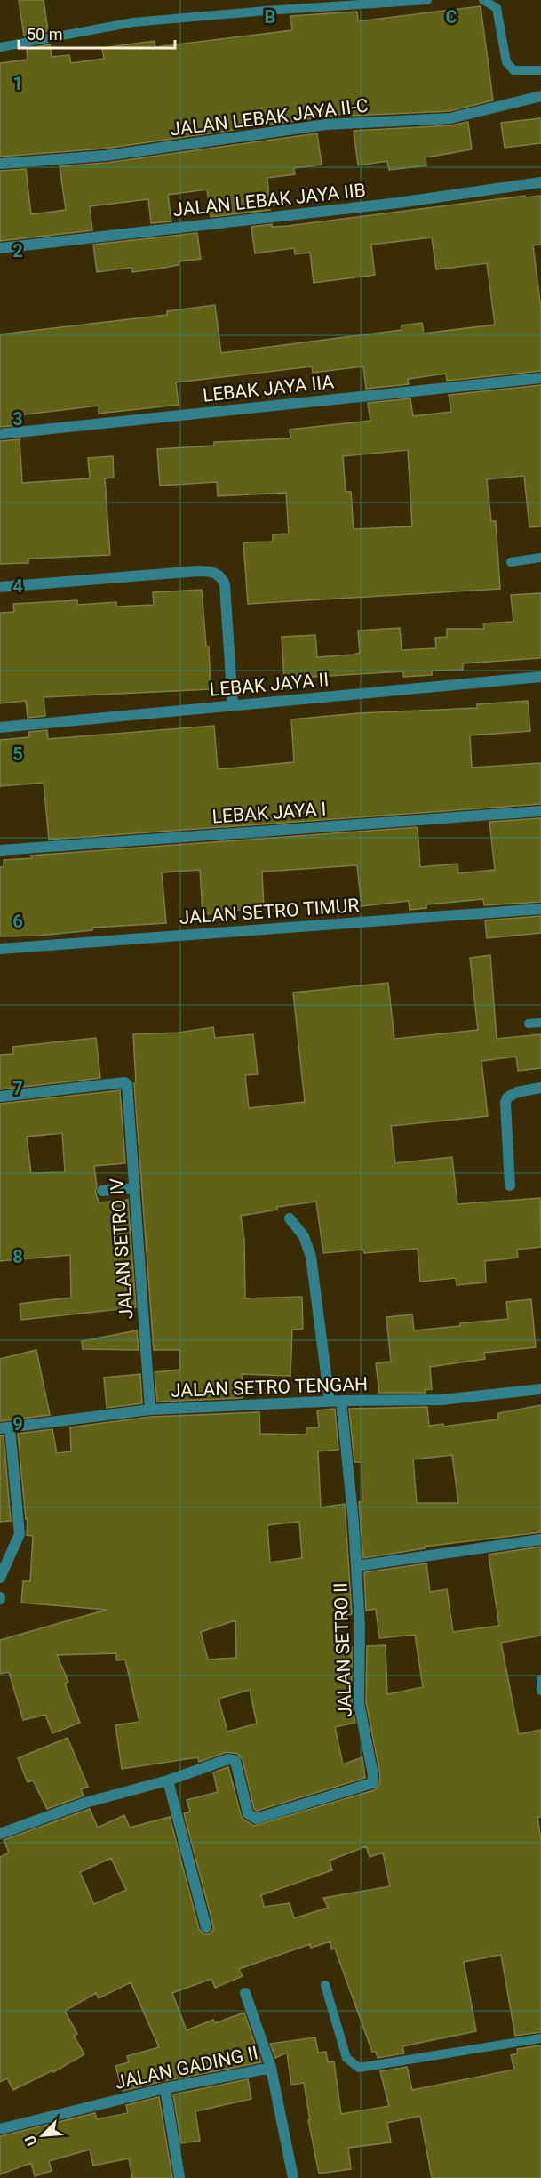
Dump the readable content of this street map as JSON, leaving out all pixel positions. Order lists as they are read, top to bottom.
{
  "streets": {
    "street": [
      "JALAN LEBAK JAYA II-C",
      "JALAN LEBAK JAYA IIB",
      "LEBAK JAYA IIA",
      "LEBAK JAYA II",
      "LEBAK JAYA I",
      "JALAN SETRO TIMUR",
      "JALAN SETRO IV",
      "JALAN SETRO TENGAH",
      "JALAN SETRO II",
      "JALAN GADING II"
    ]
  },
  "crossings": [
    ["JALAN SETRO IV", "JALAN SETRO TENGAH"],
    ["JALAN SETRO TENGAH", "JALAN SETRO II"]
  ],
  "scale_bar": "50 m",
  "north": "bottom left",
  "grid": {
    "columns": ["B", "C"],
    "rows": [
      "1",
      "2",
      "3",
      "4",
      "5",
      "6",
      "7",
      "8",
      "9"
    ]
  }
}
